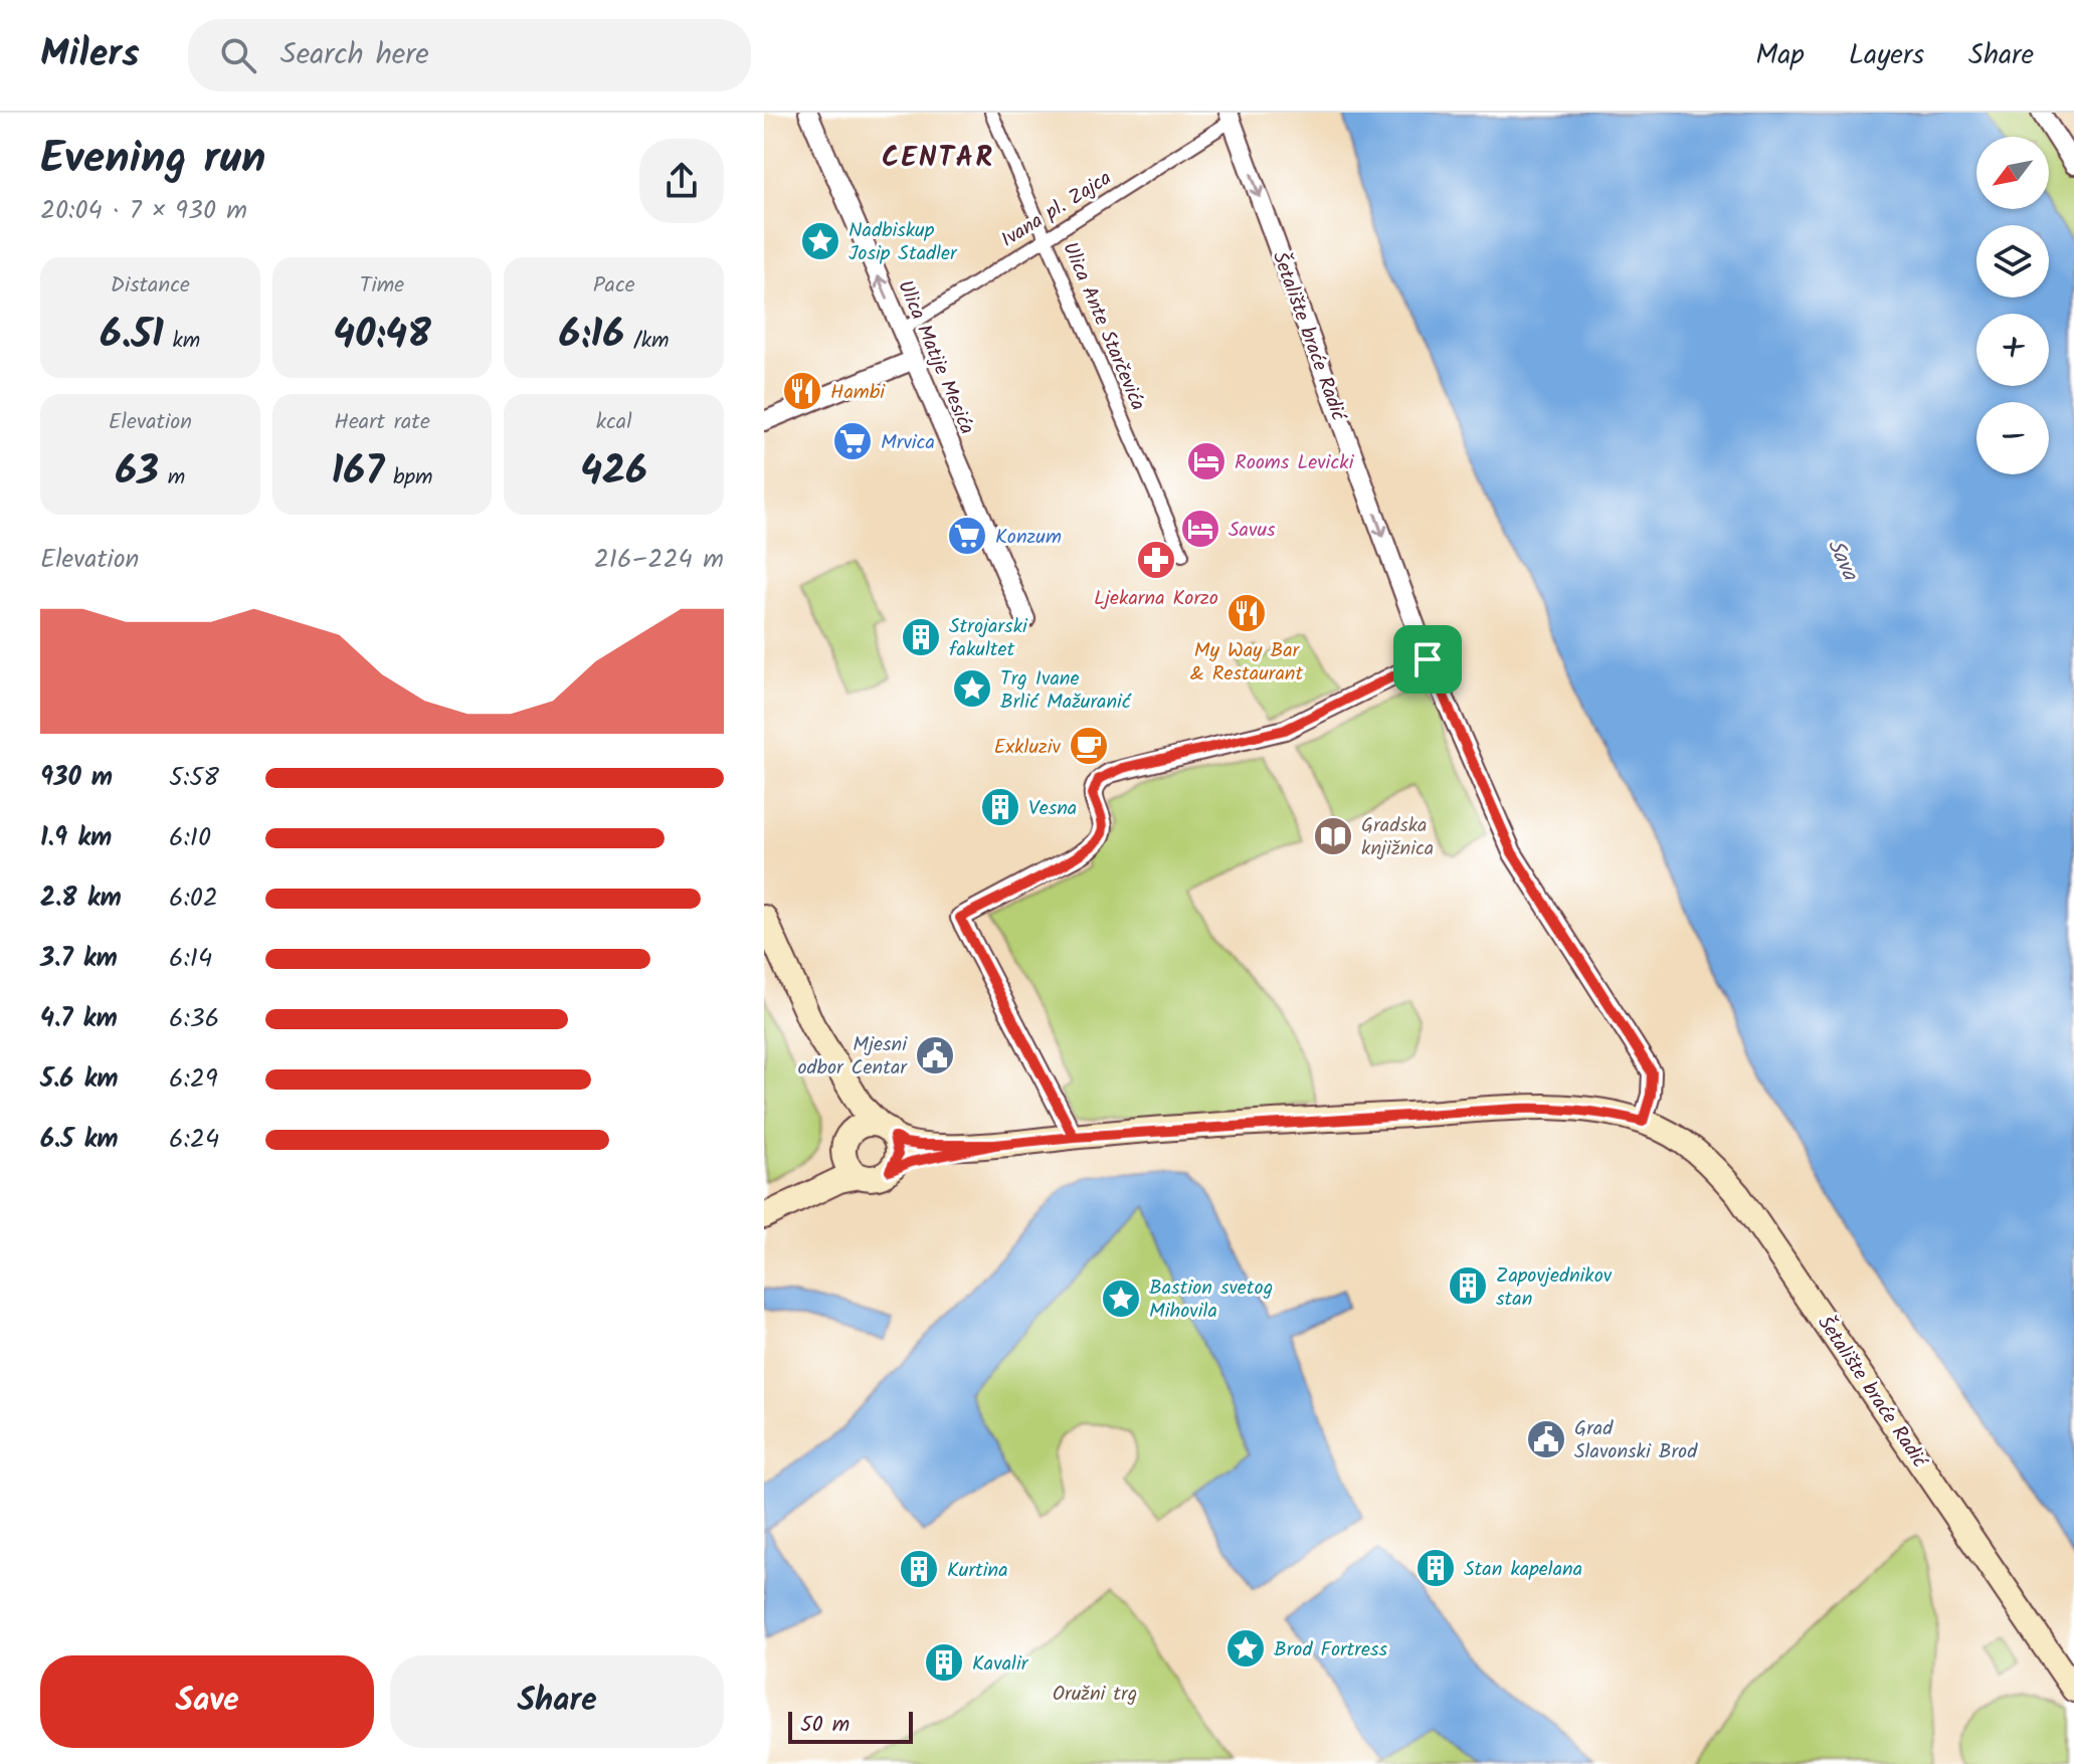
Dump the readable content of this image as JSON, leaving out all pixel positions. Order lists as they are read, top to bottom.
{
  "streets": {
    "main road": ["Šetalište braće Radić"],
    "street": ["Ivana pl. Zajca", "Ulica Ante Starčevića", "Ulica Matije Mesića"]
  },
  "crossings": [
    ["Ivana pl. Zajca", "Ulica Ante Starčevića"],
    ["Ivana pl. Zajca", "Šetalište braće Radić"],
    ["Ivana pl. Zajca", "Ulica Matije Mesića"]
  ],
  "one_way": ["Ulica Matije Mesića"],
  "districts": ["CENTAR"],
  "water": ["Sava"],
  "parks": ["Oružni trg"],
  "places": {
    "place": [
      "Nadbiskup Josip Stadler",
      "Trg Ivane Brlić Mažuranić",
      "Bastion svetog Mihovila",
      "Brod Fortress"
    ],
    "restaurant": ["Hambi", "My Way Bar & Restaurant"],
    "supermarket": ["Mrvica", "Konzum"],
    "hotel": ["Rooms Levicki", "Savus"],
    "pharmacy": ["Ljekarna Korzo"],
    "building": [
      "Strojarski fakultet",
      "Vesna",
      "Zapovjednikov stan",
      "Stan kapelana",
      "Kurtina",
      "Kavalir"
    ],
    "cafe": ["Exkluziv"],
    "library": ["Gradska knjižnica"],
    "public building": ["Mjesni odbor Centar", "Grad Slavonski Brod"]
  },
  "scale_bar": "50 m",
  "north": "bottom left",
  "page": {
    "header": "Milers",
    "search": "Search here",
    "nav": ["Map", "Layers", "Share"],
    "heading": ["Evening run", "20:04 · 7 × 930 m"],
    "map_buttons": ["+", "−"],
    "stats": [
      ["Distance", "6.51 km"],
      ["Time", "40:48"],
      ["Pace", "6:16 /km"],
      ["Elevation", "63 m"],
      ["Heart rate", "167 bpm"],
      ["kcal", "426"]
    ],
    "chart": ["Elevation", "216–224 m"],
    "list": [
      {
        "name": "930 m",
        "note": "5:58"
      },
      {
        "name": "1.9 km",
        "note": "6:10"
      },
      {
        "name": "2.8 km",
        "note": "6:02"
      },
      {
        "name": "3.7 km",
        "note": "6:14"
      },
      {
        "name": "4.7 km",
        "note": "6:36"
      },
      {
        "name": "5.6 km",
        "note": "6:29"
      },
      {
        "name": "6.5 km",
        "note": "6:24"
      }
    ],
    "buttons": ["Save", "Share"],
    "scale": "50 m"
  }
}
